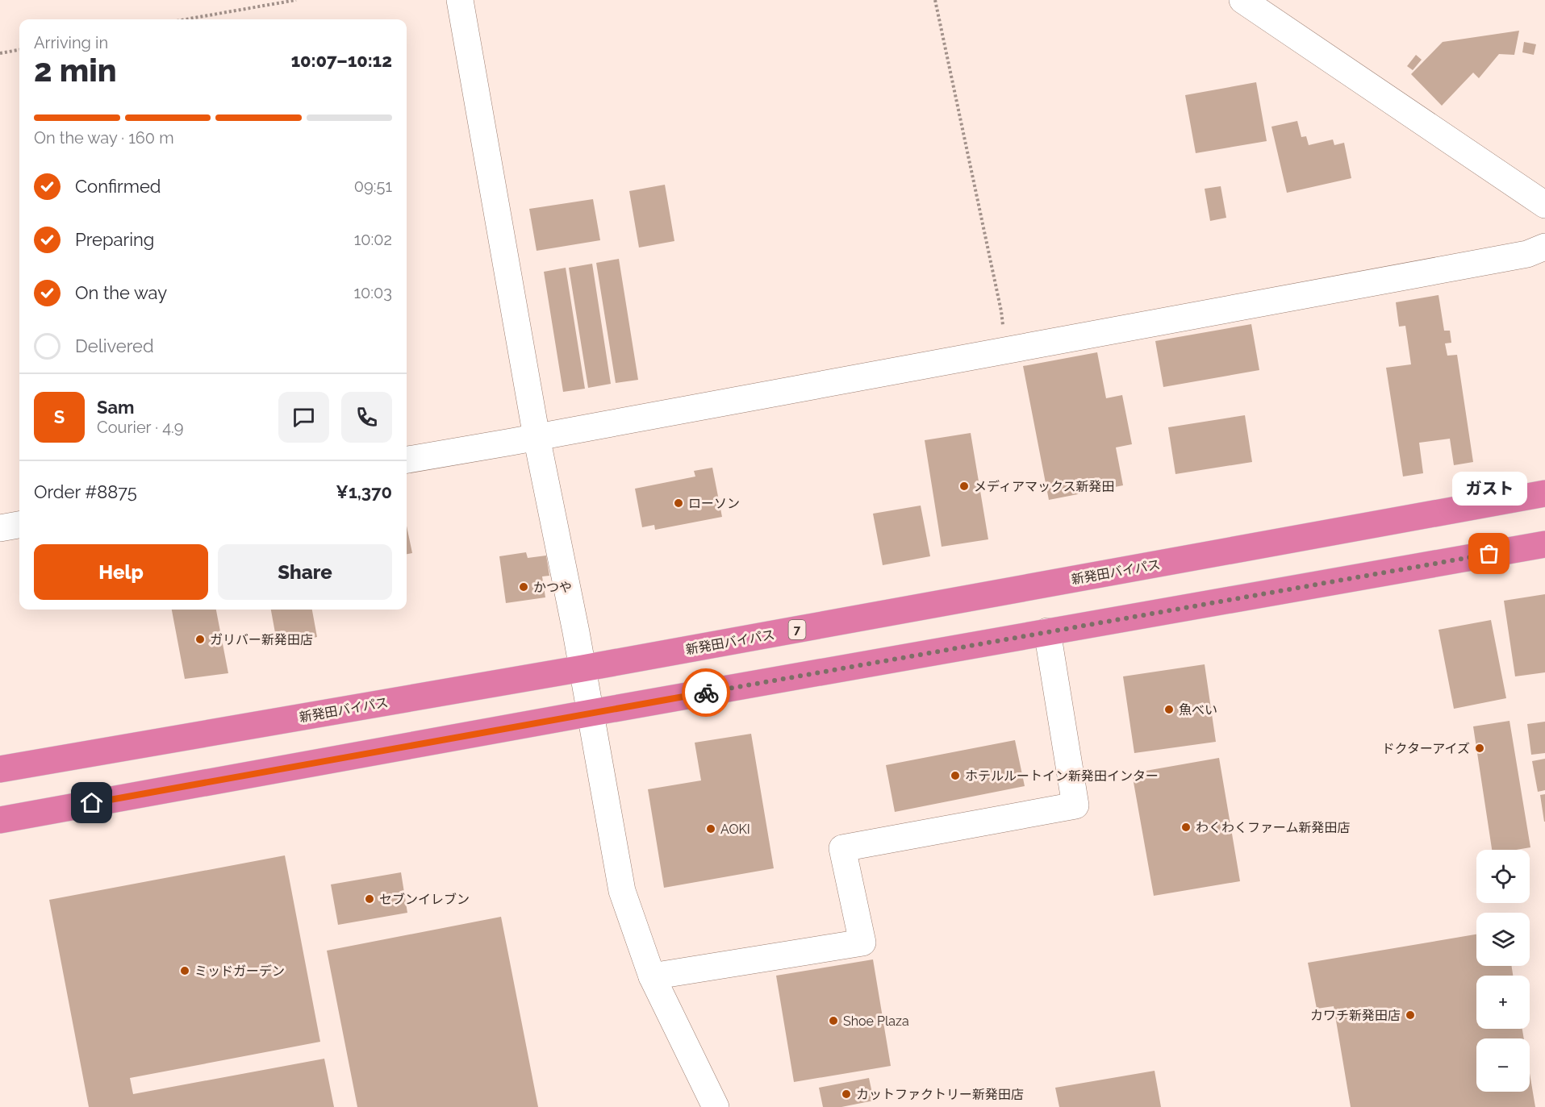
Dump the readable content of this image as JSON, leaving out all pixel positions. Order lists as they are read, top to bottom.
{
  "streets": {
    "highway": ["新発田バイパス", "7"]
  },
  "crossings": [
    ["新発田バイパス", "7"]
  ],
  "places": [
    "メディアマックス新発田",
    "ローソン",
    "ガスト",
    "かつや",
    "ガリバー新発田店",
    "魚べい",
    "ドクターアイズ",
    "ホテルルートイン新発田インター",
    "わくわくファーム新発田店",
    "AOKI",
    "セブンイレブン",
    "ミッドガーデン",
    "カワチ新発田店",
    "Shoe Plaza",
    "カットファクトリー新発田店"
  ],
  "page": {
    "heading": ["2 min", "Arriving in", "10:07–10:12"],
    "panel": [
      "Sam",
      "Courier · 4.9",
      "Order #8875",
      "¥1,370"
    ],
    "bar": "On the way · 160 m",
    "list": [
      ["Confirmed", "09:51"],
      ["Preparing", "10:02"],
      ["On the way", "10:03"],
      "Delivered"
    ],
    "round": "S",
    "bubble": "ガスト",
    "buttons": ["Help", "Share"],
    "map_buttons": ["+", "−"]
  }
}
